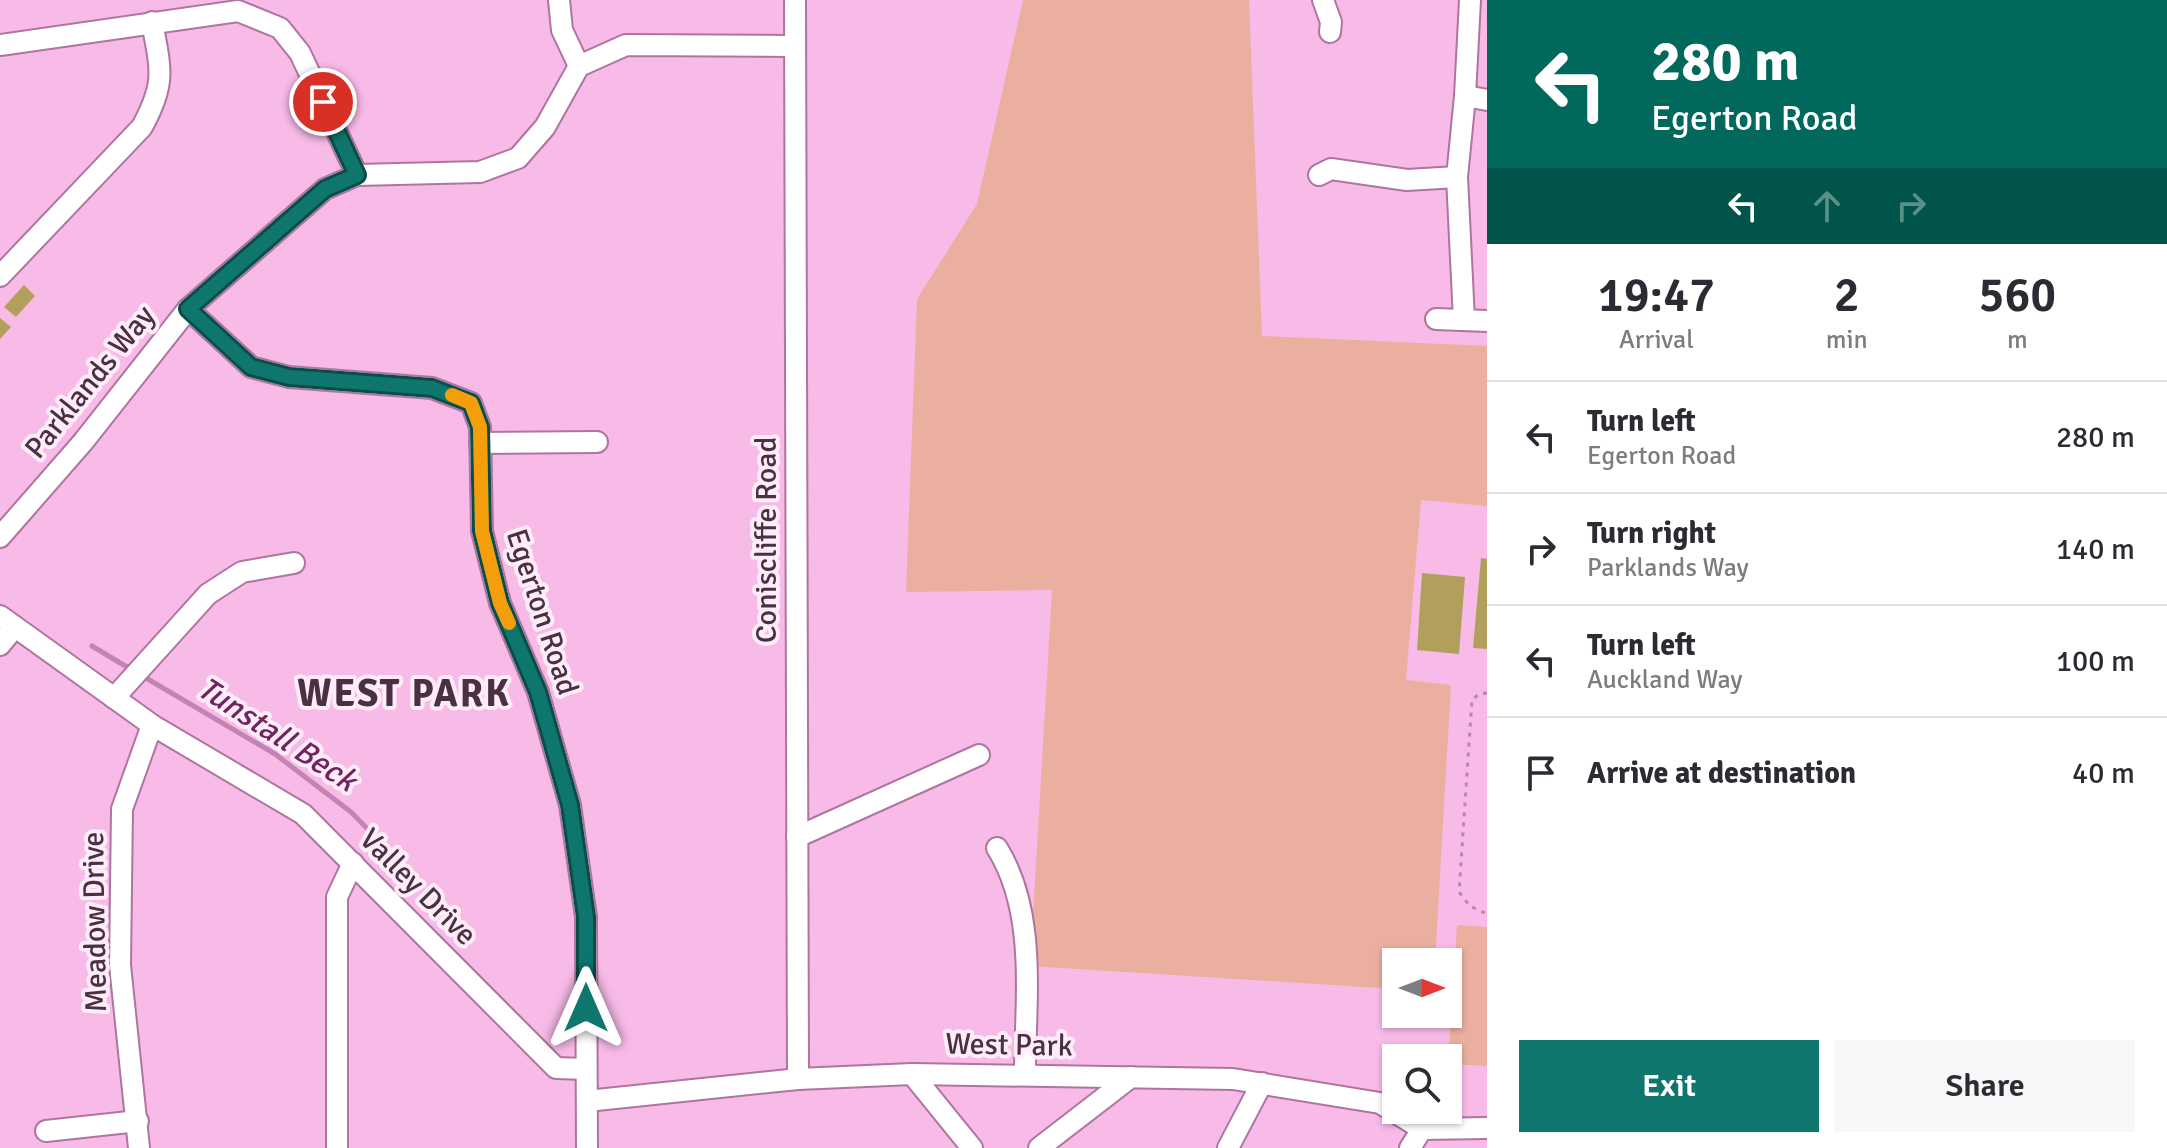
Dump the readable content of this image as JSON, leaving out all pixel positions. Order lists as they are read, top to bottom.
{
  "streets": {
    "street": [
      "Parklands Way",
      "Coniscliffe Road",
      "Egerton Road",
      "Valley Drive",
      "Meadow Drive",
      "West Park"
    ]
  },
  "crossings": [
    ["Parklands Way", "Egerton Road"],
    ["Coniscliffe Road", "West Park"],
    ["Egerton Road", "Valley Drive"],
    ["Egerton Road", "West Park"],
    ["Valley Drive", "Meadow Drive"]
  ],
  "districts": ["WEST PARK"],
  "water": ["Tunstall Beck"],
  "north": "right",
  "page": {
    "turn": ["280 m", "Egerton Road"],
    "eta": [
      "19:47",
      "Arrival",
      "2",
      "min",
      "560",
      "m"
    ],
    "list": [
      {
        "name": "Turn left",
        "note": "Egerton Road",
        "value": "280 m"
      },
      {
        "name": "Turn right",
        "note": "Parklands Way",
        "value": "140 m"
      },
      {
        "name": "Turn left",
        "note": "Auckland Way",
        "value": "100 m"
      },
      {
        "name": "Arrive at destination",
        "value": "40 m"
      }
    ],
    "buttons": ["Exit", "Share"]
  }
}
